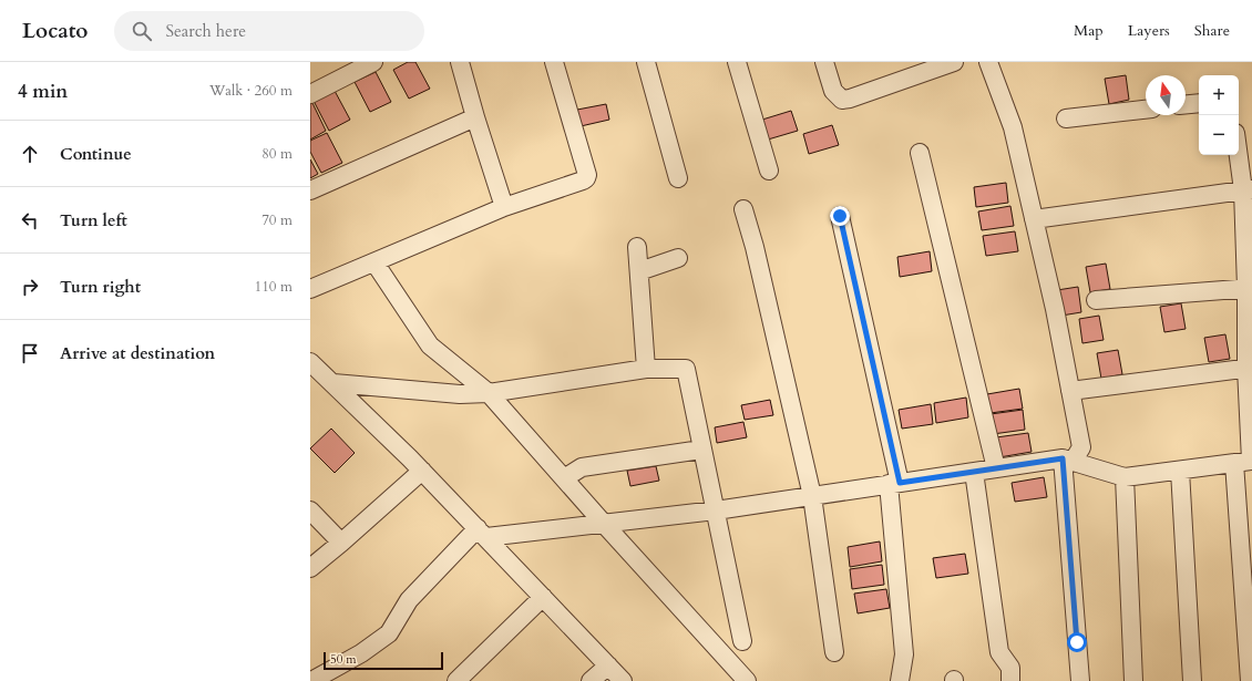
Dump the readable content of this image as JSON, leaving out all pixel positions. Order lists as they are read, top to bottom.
{
  "scale_bar": "50 m",
  "north": "top",
  "page": {
    "header": "Locato",
    "search": "Search here",
    "nav": ["Map", "Layers", "Share"],
    "heading": ["4 min", "Walk · 260 m"],
    "map_buttons": ["+", "−"],
    "list": [
      ["Continue", "80 m"],
      ["Turn left", "70 m"],
      ["Turn right", "110 m"],
      "Arrive at destination"
    ],
    "scale": "50 m"
  }
}
